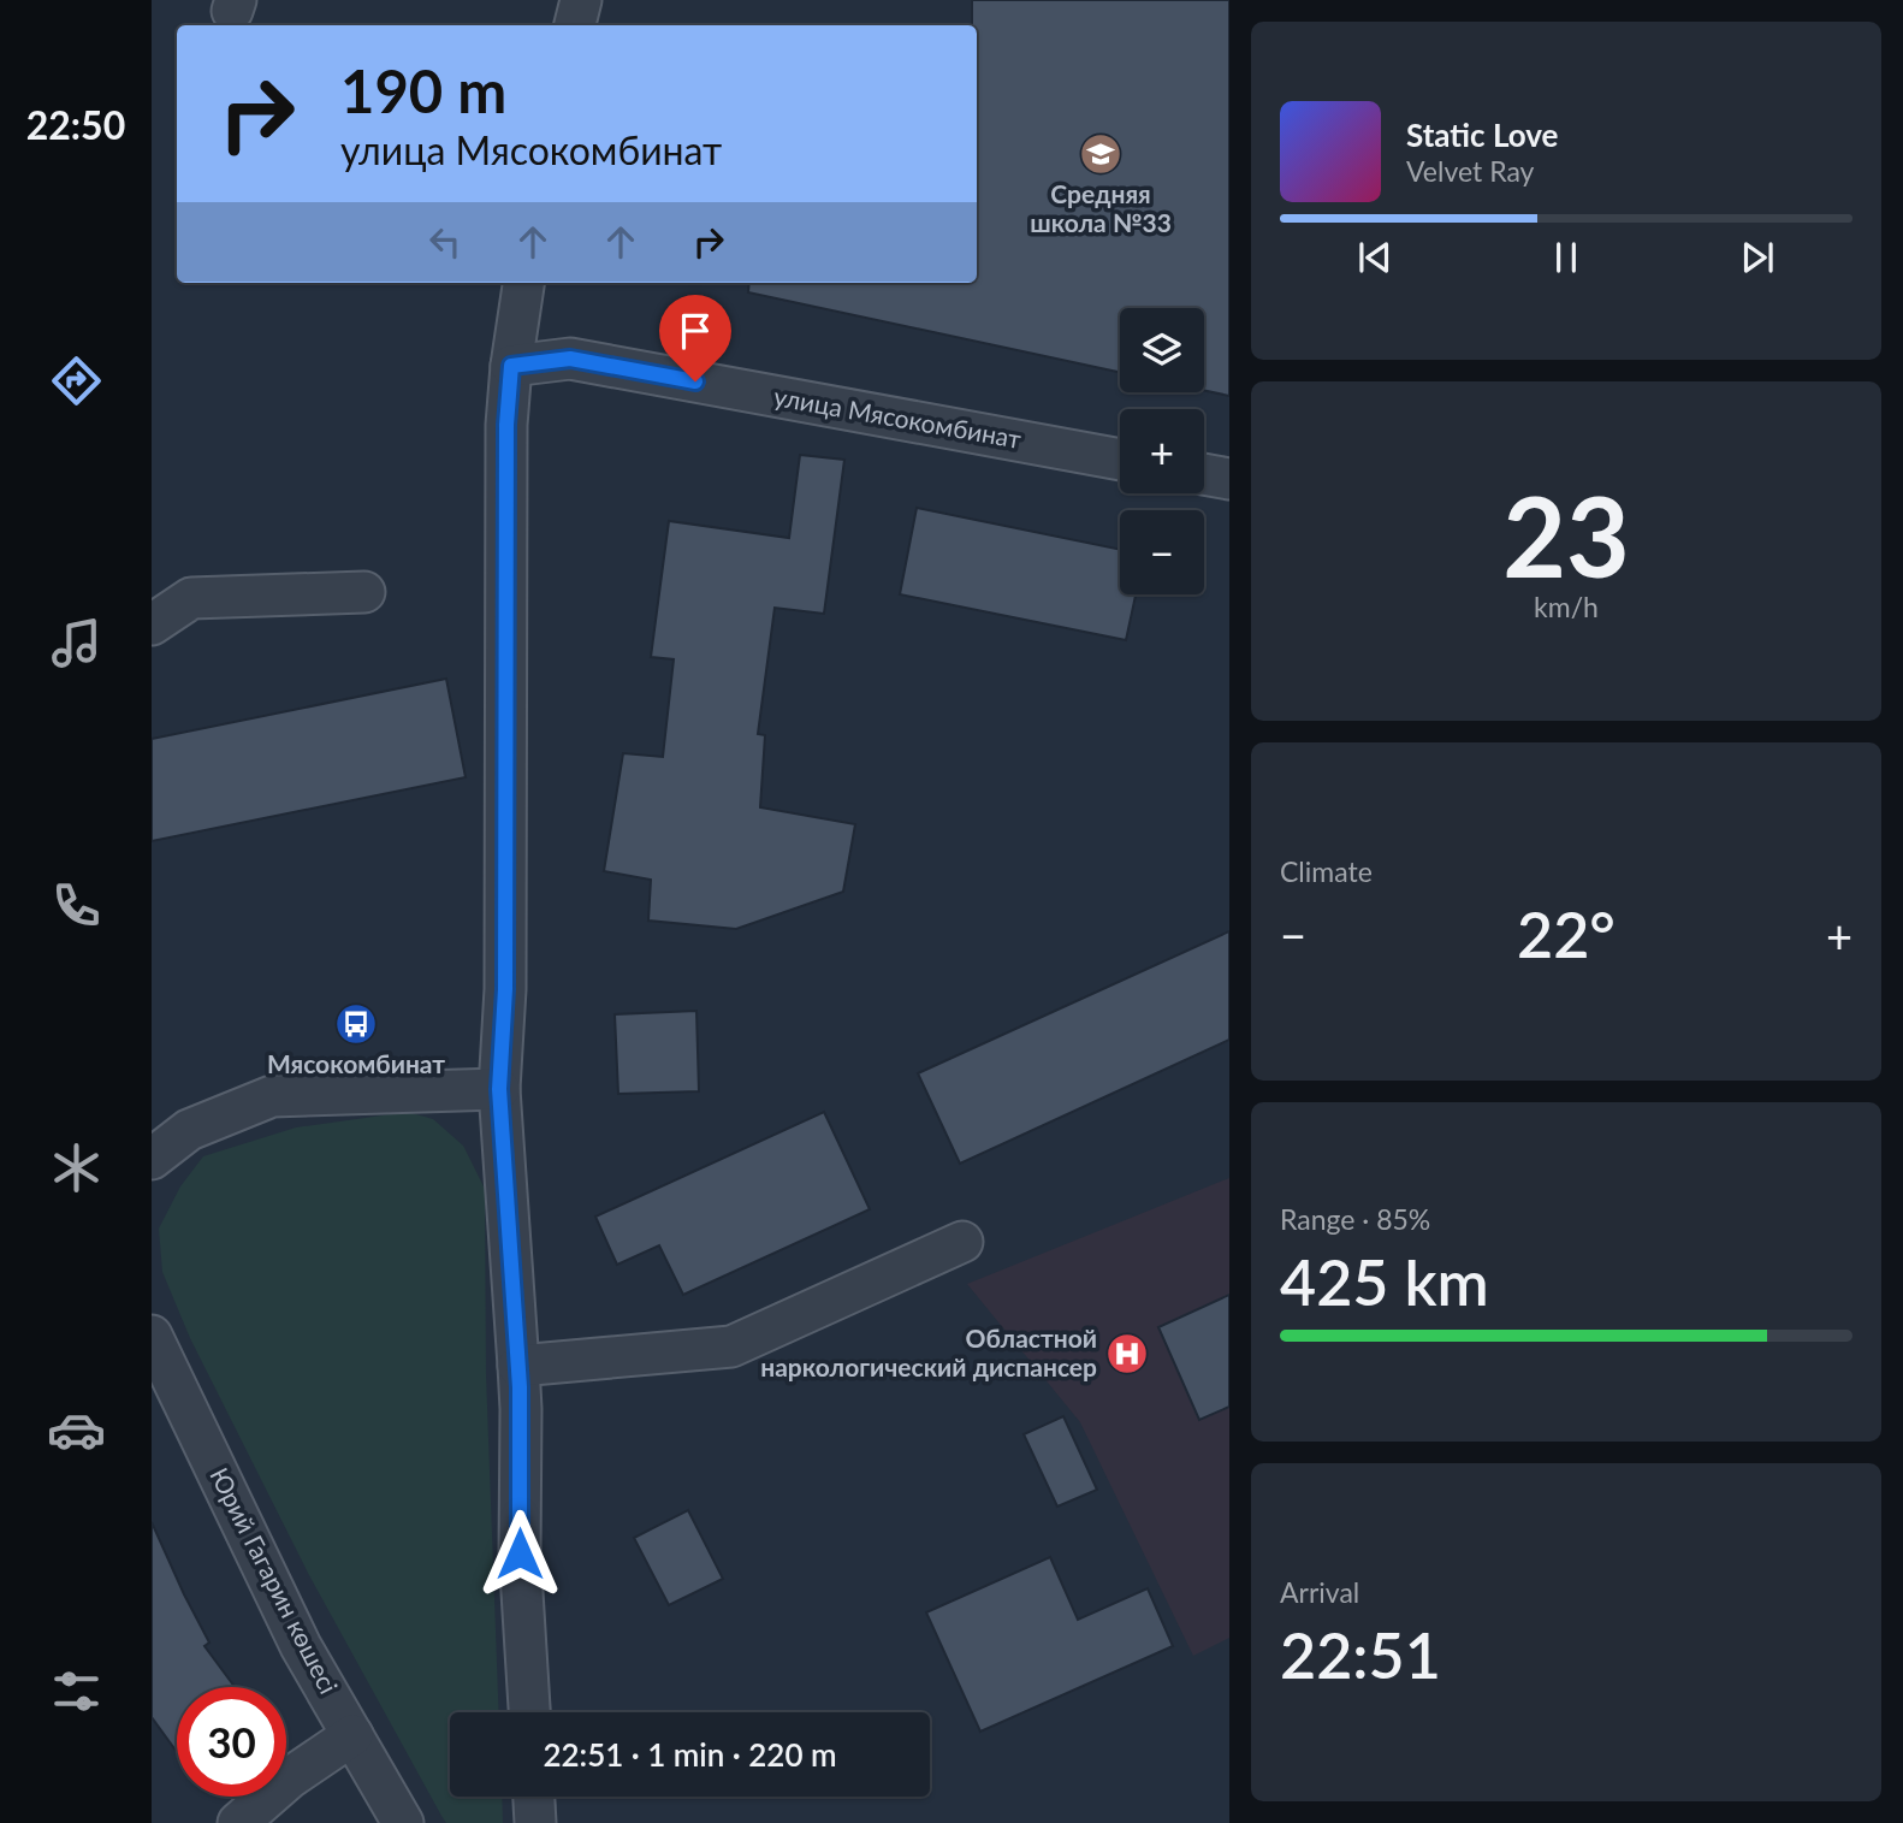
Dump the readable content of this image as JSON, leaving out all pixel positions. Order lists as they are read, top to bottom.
{
  "streets": {
    "street": ["улица Мясокомбинат", "Юрий Гагарин көшесі"]
  },
  "places": {
    "school or university": ["Средняя школа №33"],
    "bus stop": ["Мясокомбинат"],
    "hospital": ["Областной наркологический диспансер"]
  },
  "page": {
    "tabs": "22:50",
    "turn": ["190 m", "улица Мясокомбинат"],
    "song": ["Static Love", "Velvet Ray"],
    "map_buttons": ["+", "−"],
    "tile": [
      ["23", "km/h"],
      "Climate",
      ["Range · 85%", "425 km"],
      ["Arrival", "22:51"]
    ],
    "heat": ["−", "22°", "+"],
    "limit": "30",
    "trip": "22:51 · 1 min · 220 m"
  }
}
